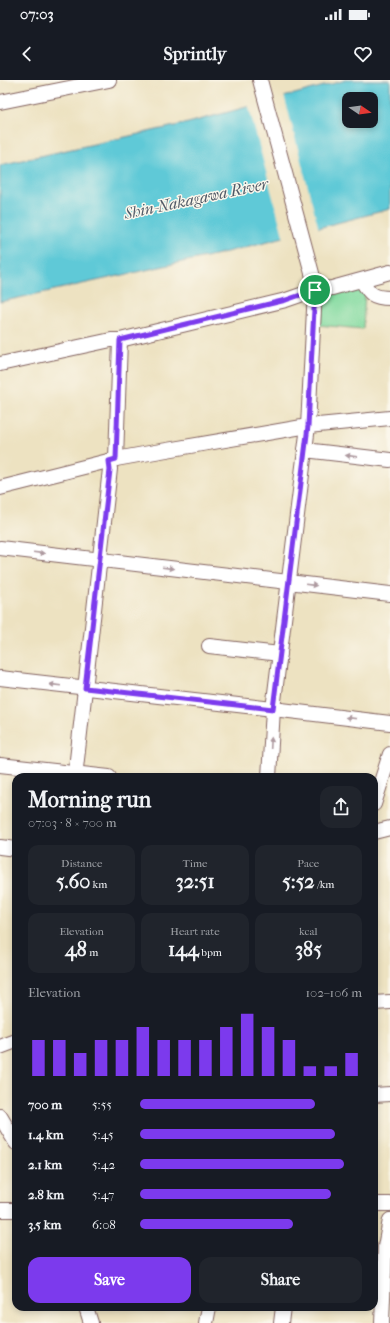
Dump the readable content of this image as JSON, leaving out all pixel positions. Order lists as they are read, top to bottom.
{
  "water": ["Shin-Nakagawa River"],
  "north": "right",
  "page": {
    "status": "07:03",
    "header": "Sprintly",
    "heading": ["Morning run", "07:03 · 8 × 700 m"],
    "stats": [
      ["Distance", "5.60 km"],
      ["Time", "32:51"],
      ["Pace", "5:52 /km"],
      ["Elevation", "48 m"],
      ["Heart rate", "144 bpm"],
      ["kcal", "385"]
    ],
    "chart": ["Elevation", "102–106 m"],
    "list": [
      {
        "name": "700 m",
        "note": "5:55"
      },
      {
        "name": "1.4 km",
        "note": "5:45"
      },
      {
        "name": "2.1 km",
        "note": "5:42"
      },
      {
        "name": "2.8 km",
        "note": "5:47"
      },
      {
        "name": "3.5 km",
        "note": "6:08"
      }
    ],
    "buttons": ["Save", "Share"]
  }
}
